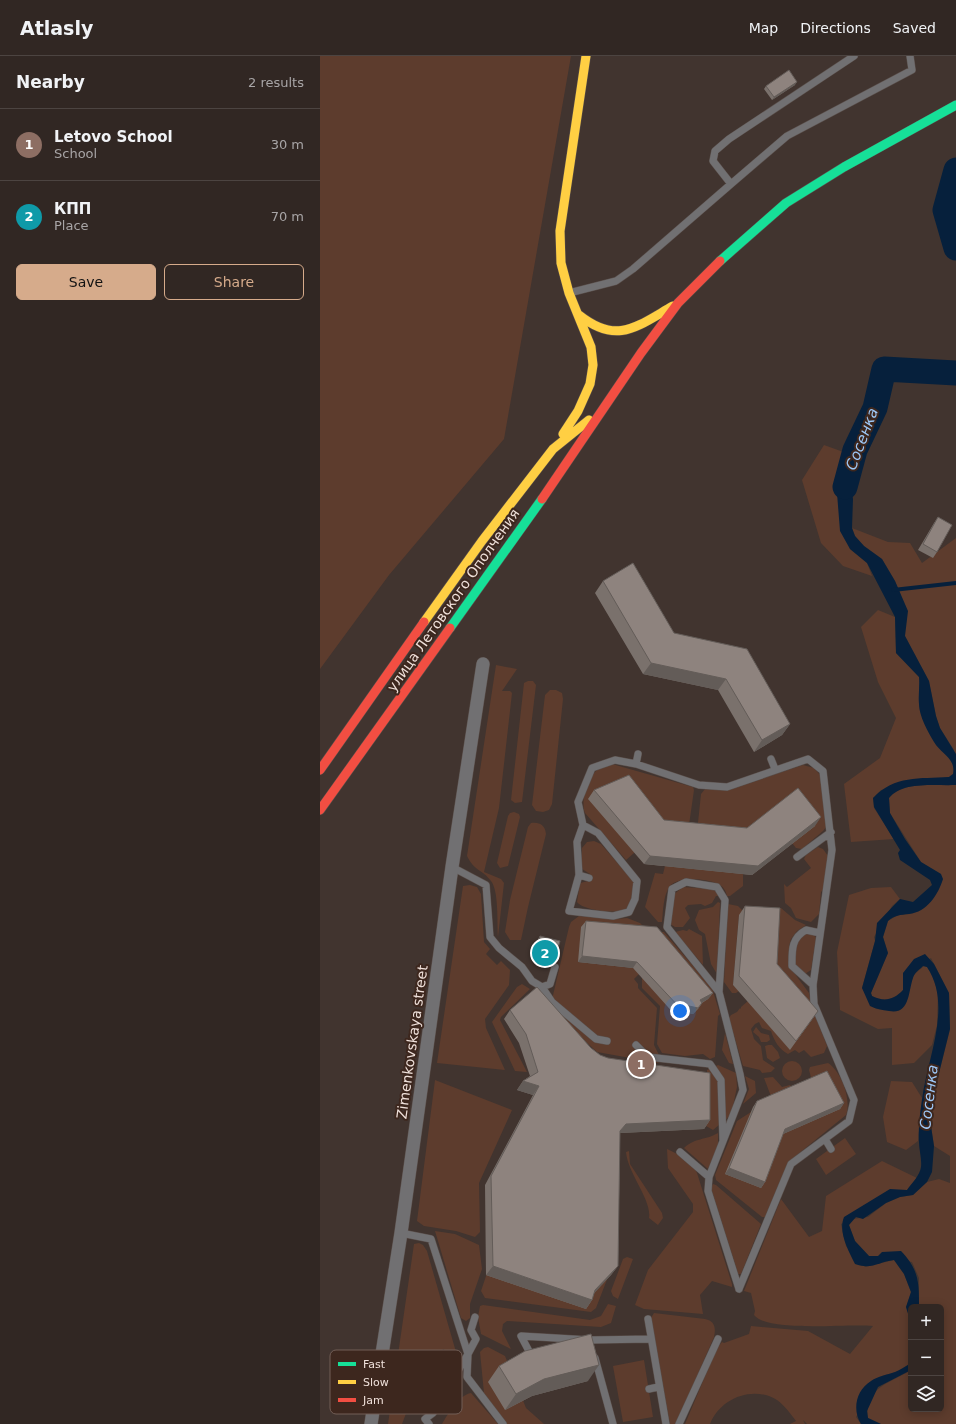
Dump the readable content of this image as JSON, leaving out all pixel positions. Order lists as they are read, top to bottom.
{
  "streets": {
    "main road": ["улица Летовского Ополчения"],
    "street": ["Zimenkovskaya street"]
  },
  "water": ["Сосенка"],
  "legend": ["Fast", "Slow", "Jam"],
  "page": {
    "header": "Atlasly",
    "nav": ["Map", "Directions", "Saved"],
    "heading": ["Nearby", "2 results"],
    "list": [
      {
        "mark": "1",
        "name": "Letovo School",
        "note": "School",
        "value": "30 m"
      },
      {
        "mark": "2",
        "name": "КПП",
        "note": "Place",
        "value": "70 m"
      }
    ],
    "buttons": ["Save", "Share"],
    "pins": ["2", "1"],
    "map_buttons": ["+", "−"]
  }
}
